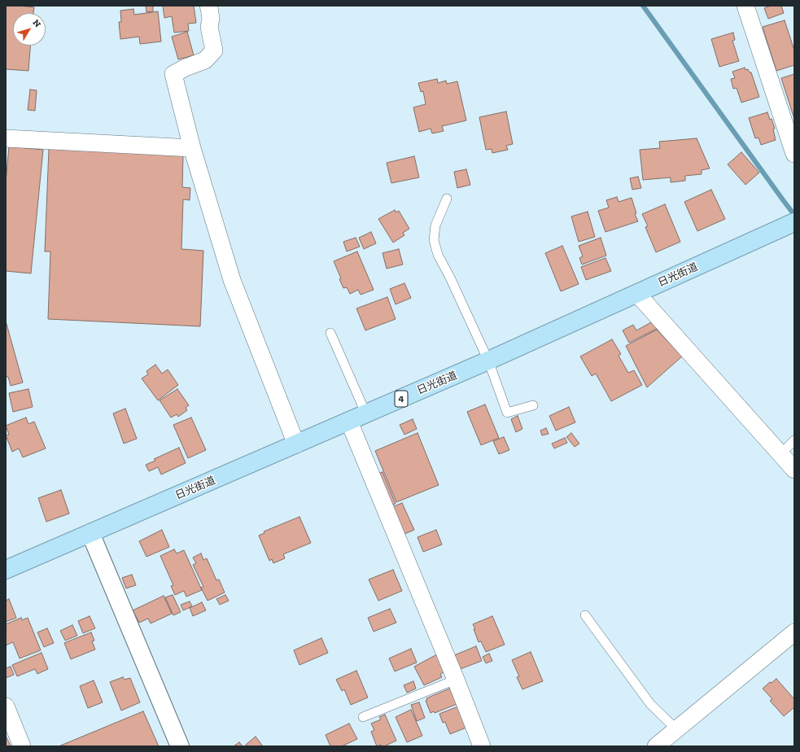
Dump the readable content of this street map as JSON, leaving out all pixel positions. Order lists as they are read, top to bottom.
{
  "streets": {
    "highway": ["日光街道", "4"]
  },
  "north": "top right"
}
